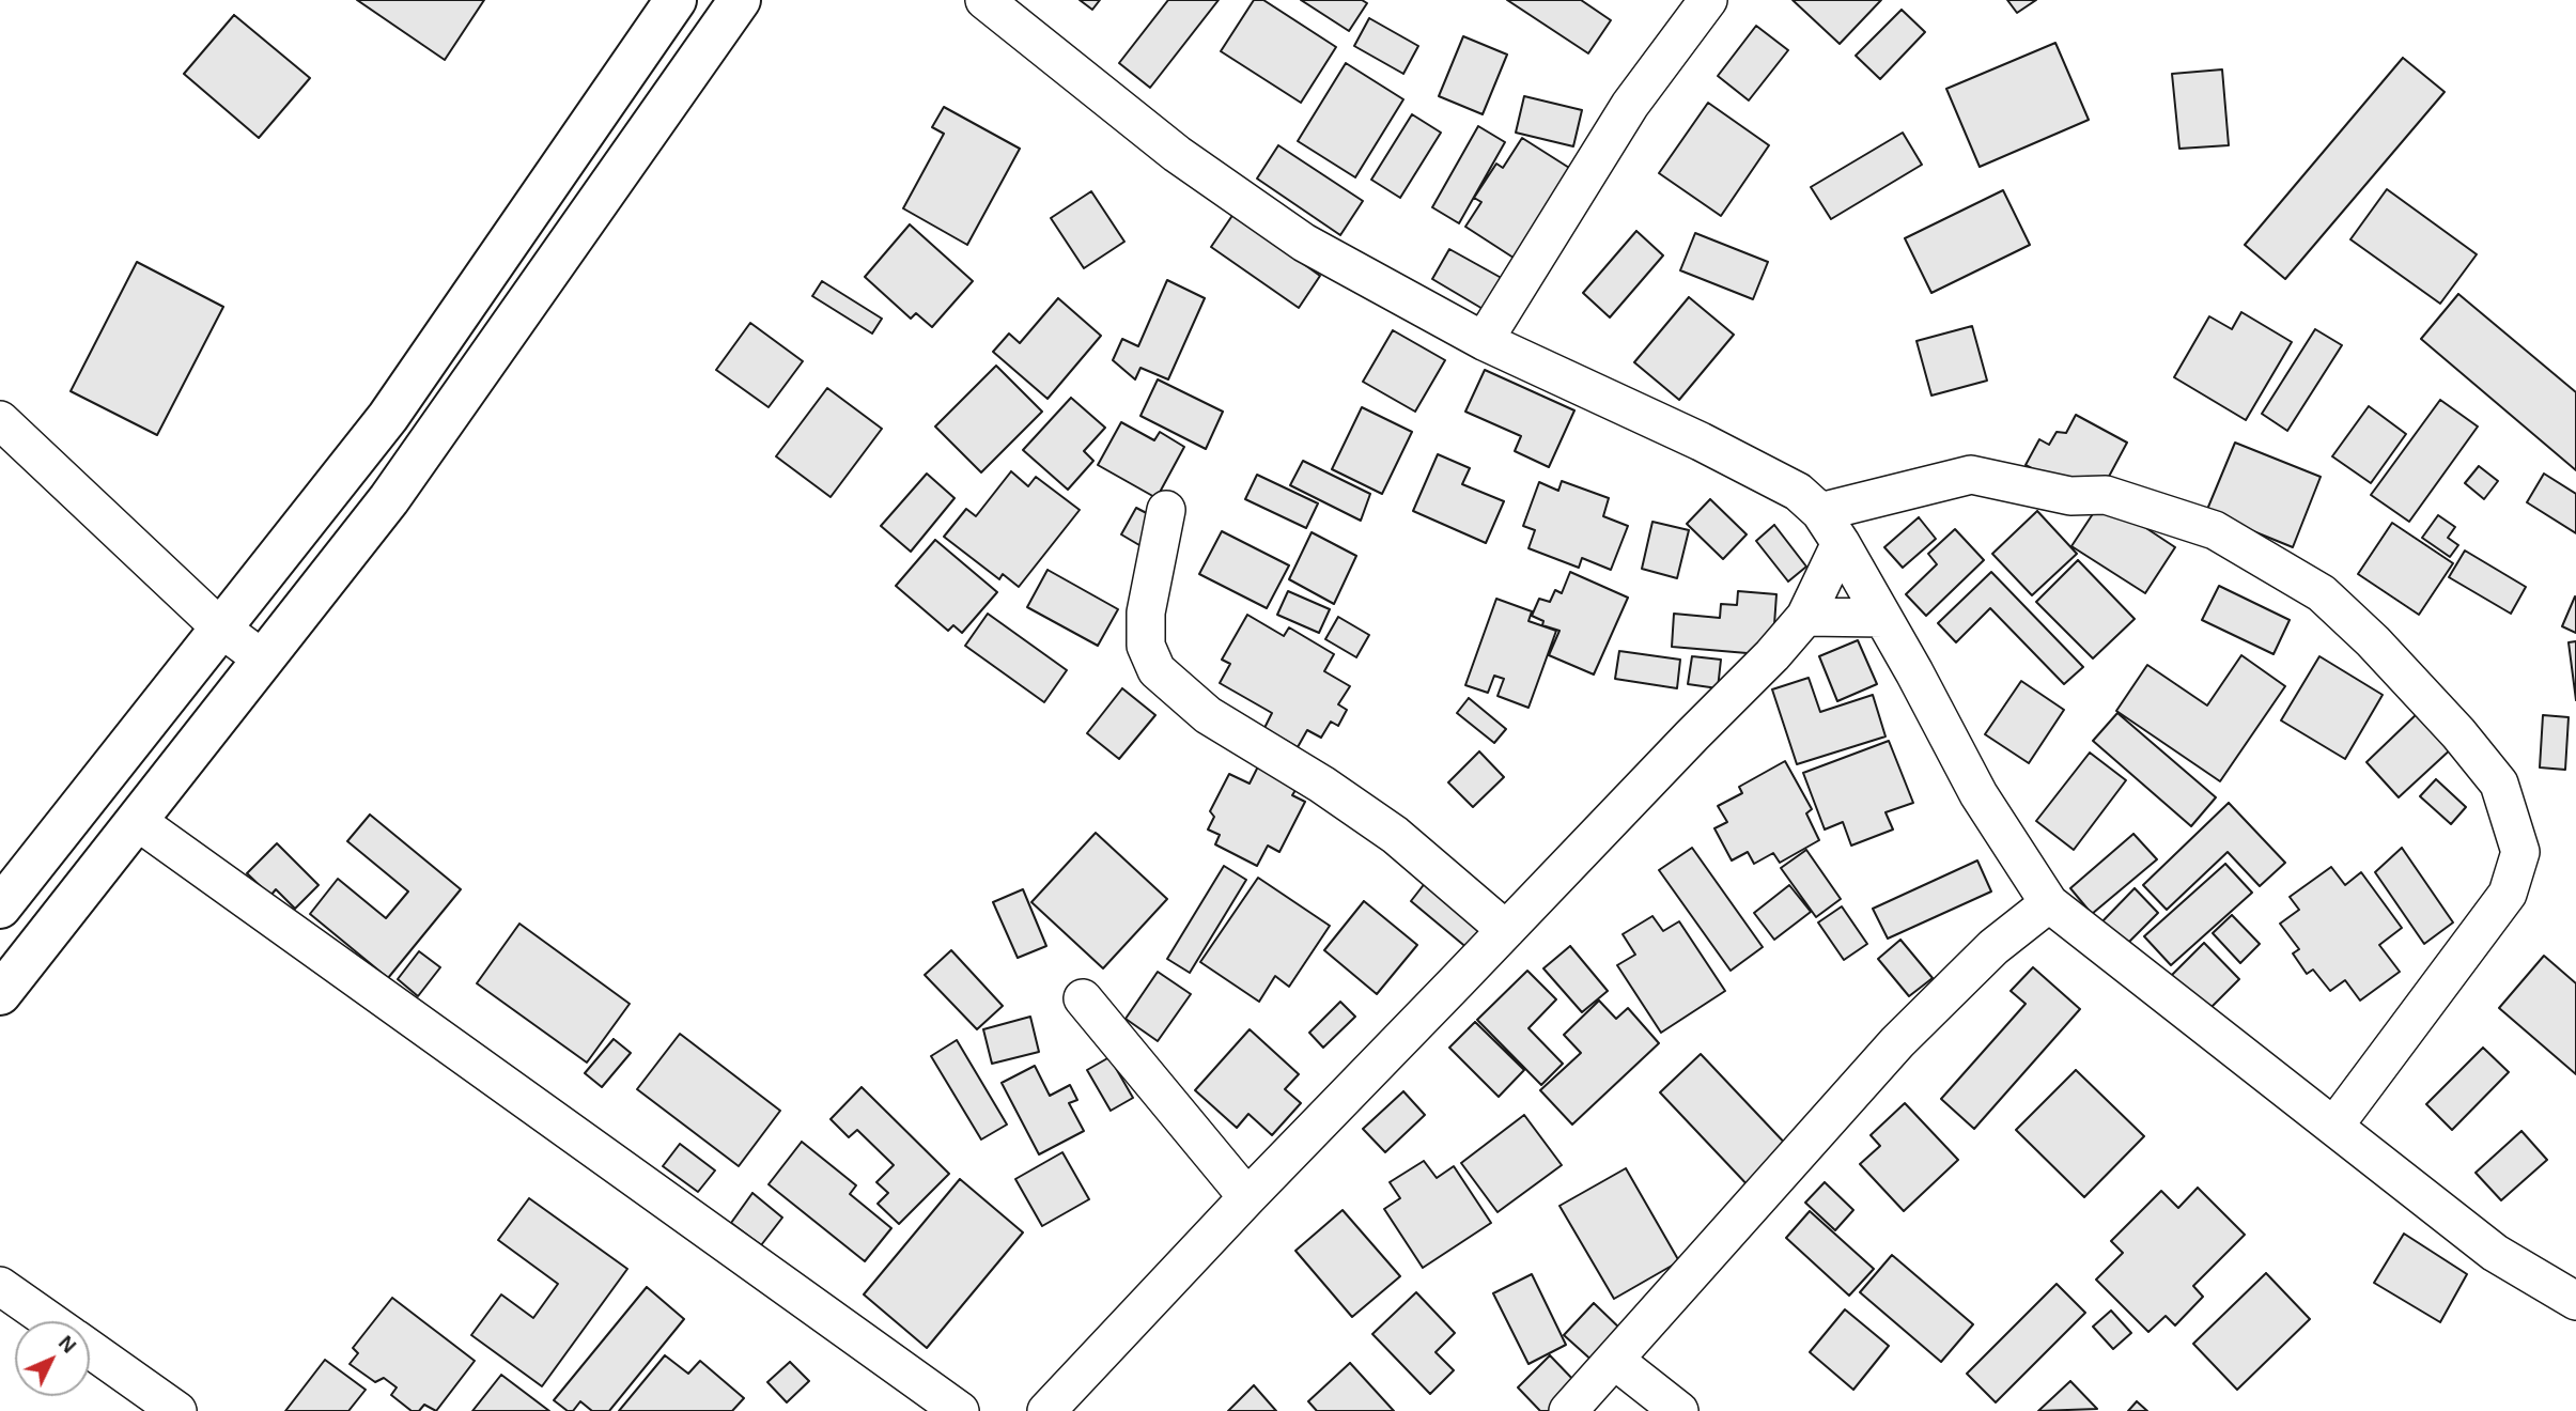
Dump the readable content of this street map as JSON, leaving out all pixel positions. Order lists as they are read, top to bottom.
{
  "north": "top right"
}
